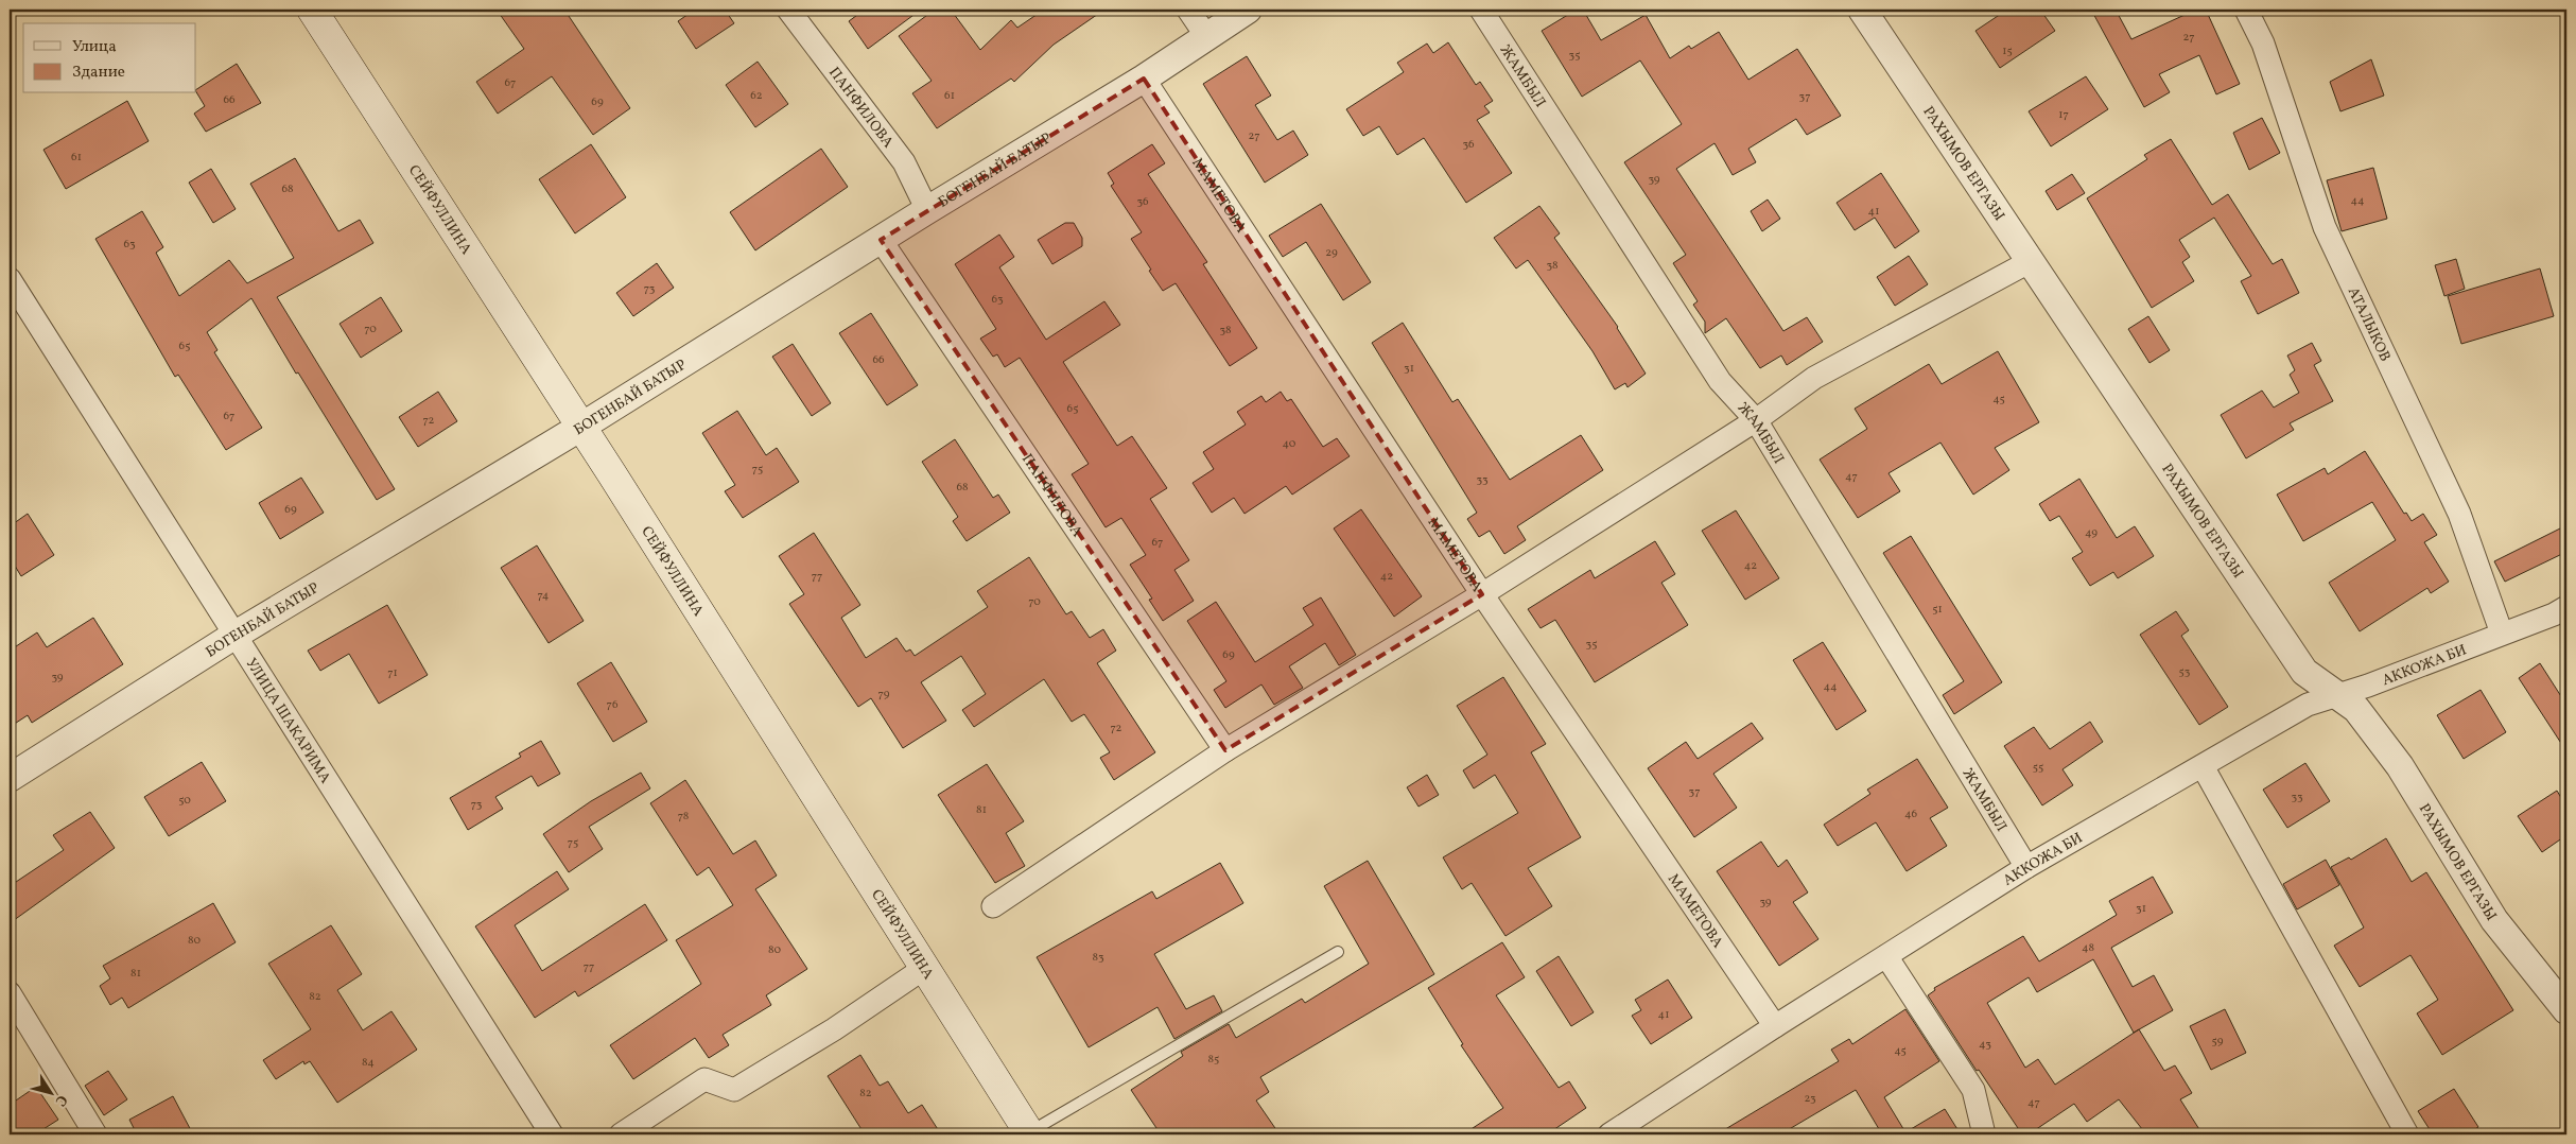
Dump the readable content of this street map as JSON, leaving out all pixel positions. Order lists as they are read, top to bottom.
{
  "streets": {
    "main road": ["СЕЙФУЛЛИНА"],
    "street": [
      "ЖАМБЫЛ",
      "ПАНФИЛОВА",
      "РАХЫМОВ ЕРГАЗЫ",
      "БОГЕНБАЙ БАТЫР",
      "МАМЕТОВА",
      "АТАЛЫКОВ",
      "АККОЖА БИ",
      "УЛИЦА ШАКАРИМА"
    ]
  },
  "crossings": [
    ["ЖАМБЫЛ", "АККОЖА БИ"],
    ["ПАНФИЛОВА", "БОГЕНБАЙ БАТЫР"],
    ["РАХЫМОВ ЕРГАЗЫ", "АККОЖА БИ"],
    ["БОГЕНБАЙ БАТЫР", "МАМЕТОВА"],
    ["БОГЕНБАЙ БАТЫР", "СЕЙФУЛЛИНА"],
    ["БОГЕНБАЙ БАТЫР", "УЛИЦА ШАКАРИМА"],
    ["МАМЕТОВА", "АККОЖА БИ"],
    ["АТАЛЫКОВ", "АККОЖА БИ"]
  ],
  "house_numbers": [
    "27",
    "15",
    "35",
    "67",
    "62",
    "61",
    "37",
    "66",
    "69",
    "17",
    "27",
    "36",
    "61",
    "39",
    "68",
    "44",
    "36",
    "41",
    "63",
    "29",
    "38",
    "73",
    "63",
    "70",
    "38",
    "65",
    "66",
    "31",
    "45",
    "65",
    "67",
    "72",
    "40",
    "75",
    "47",
    "33",
    "68",
    "69",
    "49",
    "67",
    "42",
    "77",
    "42",
    "74",
    "70",
    "51",
    "35",
    "69",
    "53",
    "71",
    "39",
    "44",
    "79",
    "76",
    "72",
    "55",
    "37",
    "33",
    "50",
    "73",
    "81",
    "46",
    "78",
    "75",
    "39",
    "31",
    "80",
    "48",
    "80",
    "83",
    "77",
    "81",
    "82",
    "41",
    "59",
    "43",
    "45",
    "85",
    "84",
    "82",
    "23",
    "47"
  ],
  "legend": ["Улица", "Здание"],
  "north": "bottom right"
}
